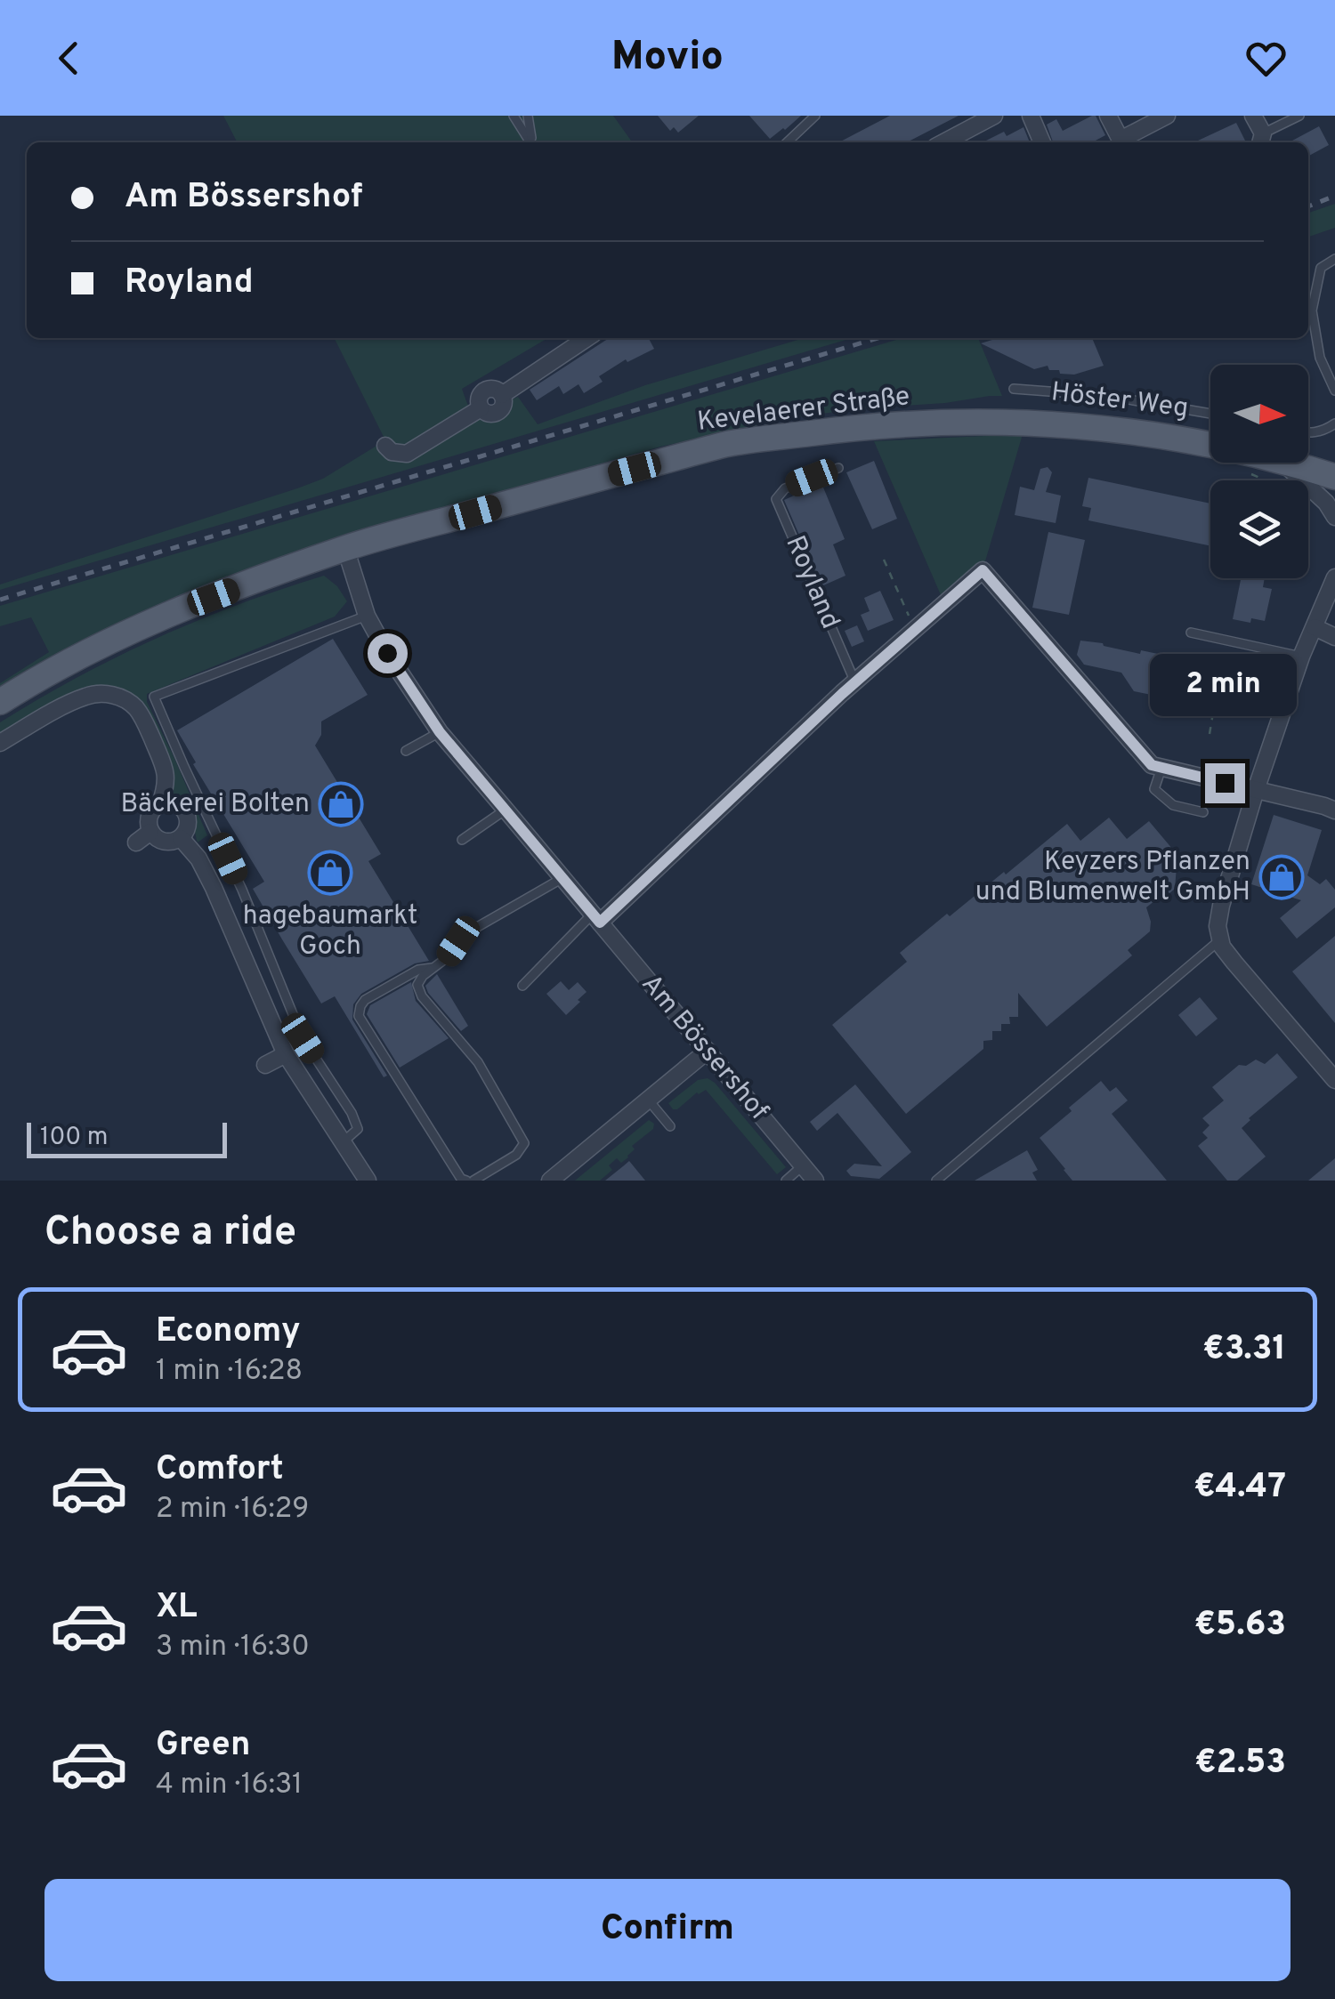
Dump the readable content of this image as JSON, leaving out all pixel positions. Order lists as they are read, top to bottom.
{
  "streets": {
    "main road": ["Kevelaerer Straße"],
    "street": ["Am Bössershof"],
    "lane": ["Höster Weg", "Royland"]
  },
  "crossings": [
    ["Kevelaerer Straße", "Am Bössershof"]
  ],
  "places": {
    "shop": ["Bäckerei Bolten", "hagebaumarkt Goch", "Keyzers Pflanzen und Blumenwelt GmbH"]
  },
  "scale_bar": "100 m",
  "north": "right",
  "page": {
    "header": "Movio",
    "banner": ["Am Bössershof", "Royland"],
    "bubble": "2 min",
    "scale": "100 m",
    "heading": "Choose a ride",
    "list": [
      {
        "name": "Economy",
        "note": "1 min · 16:28",
        "value": "€3.31"
      },
      {
        "name": "Comfort",
        "note": "2 min · 16:29",
        "value": "€4.47"
      },
      {
        "name": "XL",
        "note": "3 min · 16:30",
        "value": "€5.63"
      },
      {
        "name": "Green",
        "note": "4 min · 16:31",
        "value": "€2.53"
      }
    ],
    "buttons": "Confirm"
  }
}
